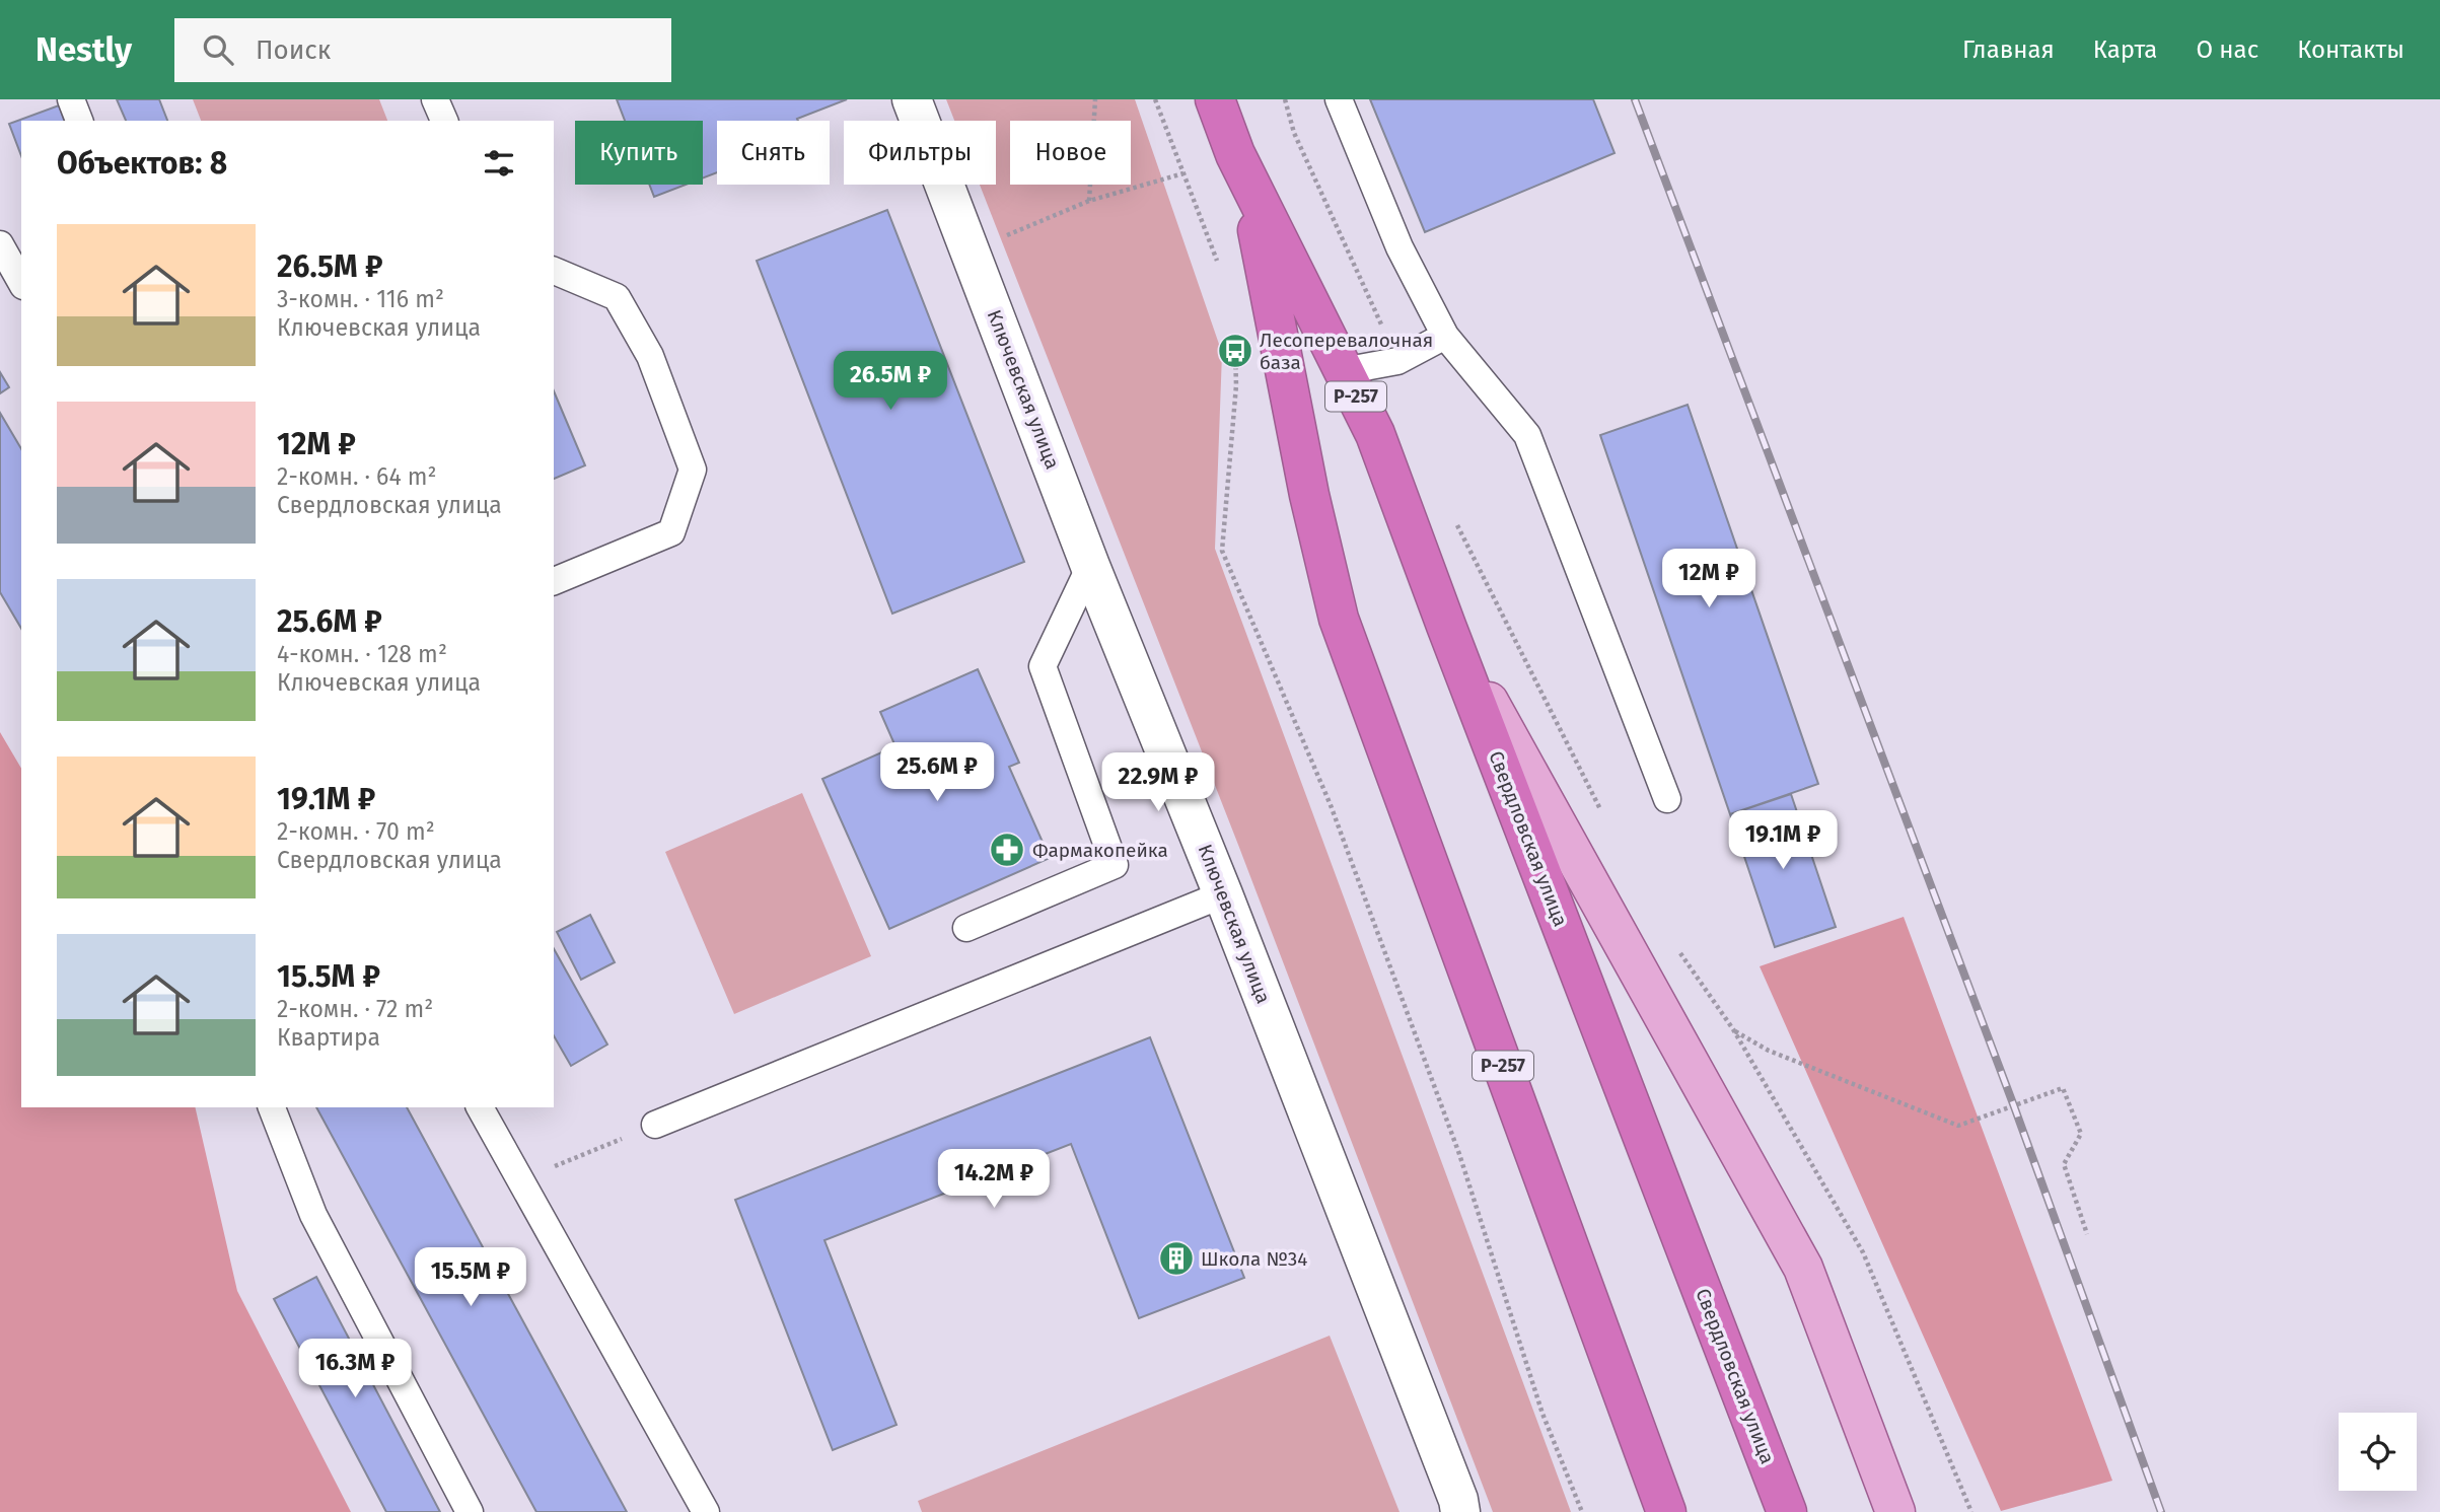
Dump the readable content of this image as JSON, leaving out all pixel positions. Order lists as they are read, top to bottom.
{
  "streets": {
    "highway": ["Р-257", "Свердловская улица"],
    "street": ["Ключевская улица"]
  },
  "places": {
    "bus stop": ["Лесоперевалочная база"],
    "pharmacy": ["Фармакопейка"],
    "building": ["Школа №34"]
  },
  "page": {
    "header": "Nestly",
    "search": "Поиск",
    "nav": [
      "Главная",
      "Карта",
      "О нас",
      "Контакты"
    ],
    "chip": [
      "Купить",
      "Снять",
      "Фильтры",
      "Новое"
    ],
    "heading": "Объектов: 8",
    "list": [
      {
        "name": "26.5M ₽",
        "note": "3-комн. · 116 m² · Ключевская улица"
      },
      {
        "name": "12M ₽",
        "note": "2-комн. · 64 m² · Свердловская улица"
      },
      {
        "name": "25.6M ₽",
        "note": "4-комн. · 128 m² · Ключевская улица"
      },
      {
        "name": "19.1M ₽",
        "note": "2-комн. · 70 m² · Свердловская улица"
      },
      {
        "name": "15.5M ₽",
        "note": "2-комн. · 72 m² · Квартира"
      }
    ],
    "price": [
      "26.5M ₽",
      "12M ₽",
      "25.6M ₽",
      "22.9M ₽",
      "19.1M ₽",
      "14.2M ₽",
      "15.5M ₽",
      "16.3M ₽"
    ]
  }
}
